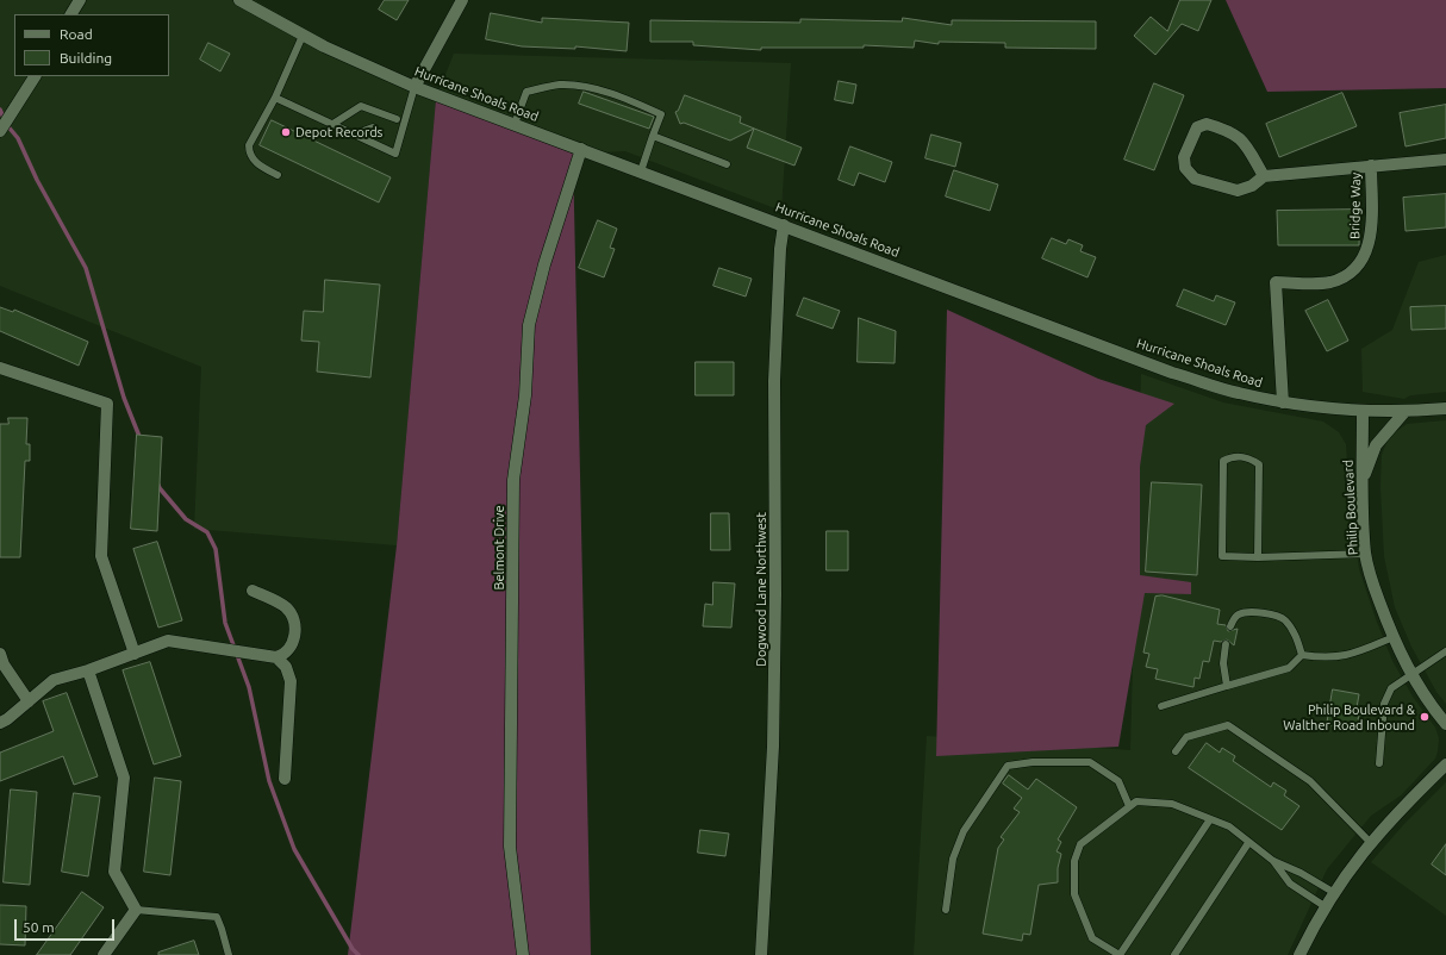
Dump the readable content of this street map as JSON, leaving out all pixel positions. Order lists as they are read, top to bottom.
{
  "streets": {
    "street": [
      "Hurricane Shoals Road",
      "Bridge Way",
      "Philip Boulevard",
      "Belmont Drive",
      "Dogwood Lane Northwest"
    ]
  },
  "crossings": [
    ["Hurricane Shoals Road", "Bridge Way"],
    ["Hurricane Shoals Road", "Philip Boulevard"],
    ["Hurricane Shoals Road", "Belmont Drive"],
    ["Hurricane Shoals Road", "Dogwood Lane Northwest"]
  ],
  "places": ["Depot Records", "Philip Boulevard & Walther Road Inbound"],
  "legend": ["Road", "Building"],
  "scale_bar": "50 m"
}
